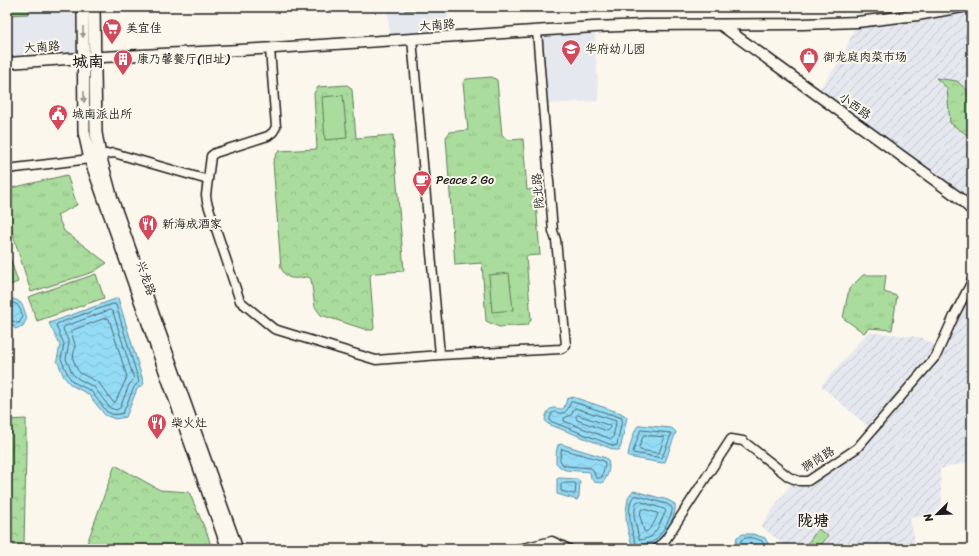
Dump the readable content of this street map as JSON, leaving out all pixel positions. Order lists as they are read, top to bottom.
{
  "streets": {
    "main road": ["兴龙路"],
    "street": [
      "大南路",
      "小西路",
      "陇北路",
      "狮岗路"
    ]
  },
  "crossings": [
    ["大南路", "小西路"],
    ["大南路", "陇北路"],
    ["大南路", "兴龙路"]
  ],
  "districts": ["城南", "陇塘"],
  "places": {
    "supermarket": ["美宜佳"],
    "school or university": ["华府幼儿园"],
    "shop": ["御龙庭肉菜市场"],
    "building": ["康乃馨餐厅(旧址)"],
    "public building": ["城南派出所"],
    "cafe": ["Peace 2 Go"],
    "restaurant": ["新海成酒家", "柴火灶"]
  },
  "north": "bottom left"
}
